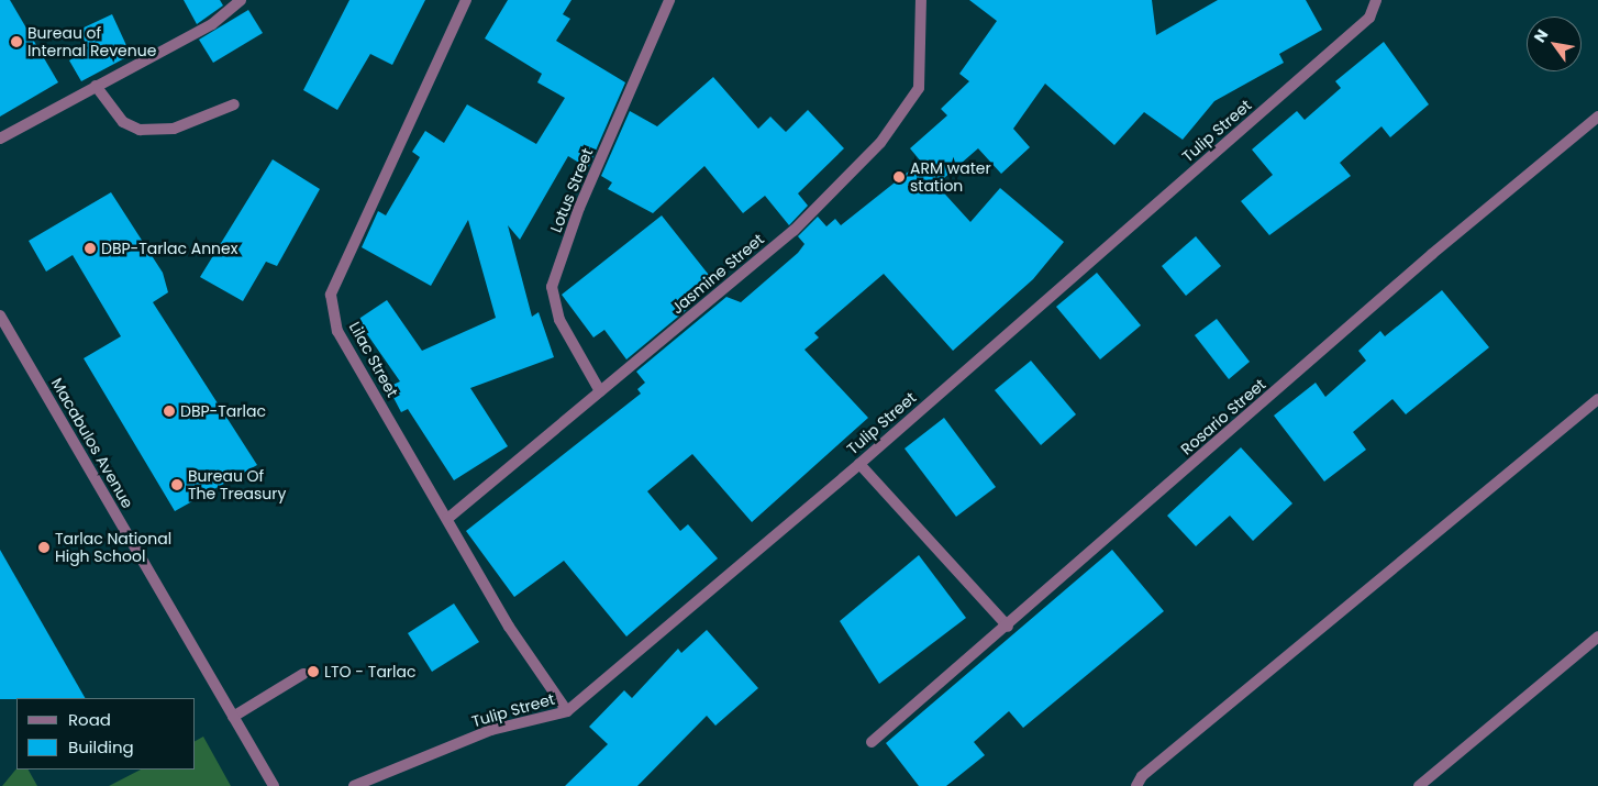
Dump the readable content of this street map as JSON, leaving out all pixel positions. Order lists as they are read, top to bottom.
{
  "streets": {
    "street": [
      "Tulip Street",
      "Lotus Street",
      "Jasmine Street",
      "Lilac Street",
      "Rosario Street",
      "Macabulos Avenue"
    ]
  },
  "crossings": [
    ["Tulip Street", "Lilac Street"],
    ["Lotus Street", "Jasmine Street"],
    ["Jasmine Street", "Lilac Street"]
  ],
  "places": [
    "Bureau of Internal Revenue",
    "ARM water station",
    "DBP-Tarlac Annex",
    "DBP-Tarlac",
    "Bureau Of The Treasury",
    "Tarlac National High School",
    "LTO - Tarlac"
  ],
  "legend": ["Road", "Building"],
  "north": "top left"
}
